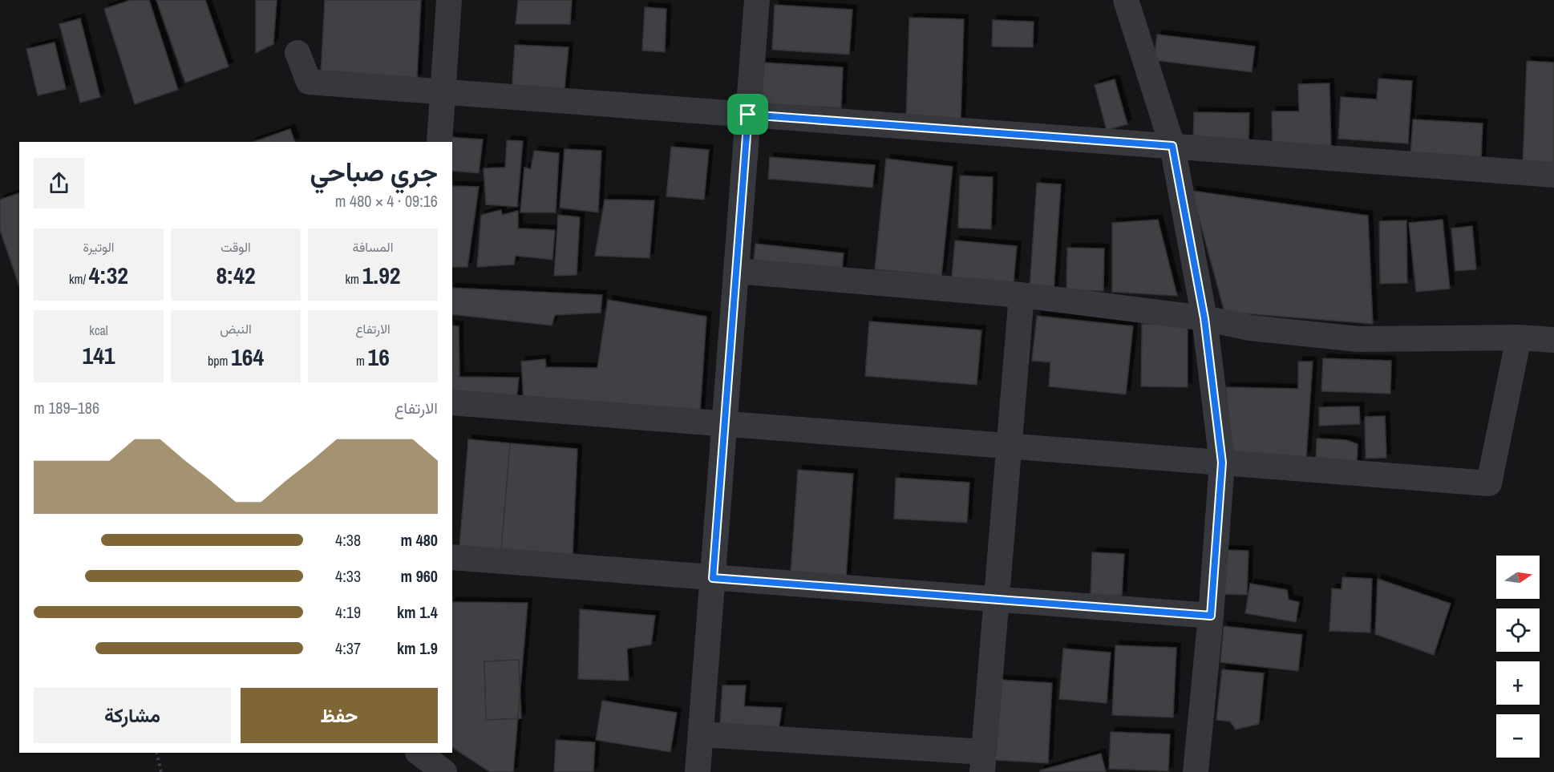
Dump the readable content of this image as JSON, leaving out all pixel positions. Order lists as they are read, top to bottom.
{
  "north": "right",
  "page": {
    "heading": ["جري صباحي", "09:16 · 4 × 480 m"],
    "stats": [
      ["المسافة", "1.92 km"],
      ["الوقت", "8:42"],
      ["الوتيرة", "4:32 /km"],
      ["الارتفاع", "16 m"],
      ["النبض", "164 bpm"],
      ["kcal", "141"]
    ],
    "chart": ["الارتفاع", "186–189 m"],
    "list": [
      {
        "name": "480 m",
        "note": "4:38"
      },
      {
        "name": "960 m",
        "note": "4:33"
      },
      {
        "name": "1.4 km",
        "note": "4:19"
      },
      {
        "name": "1.9 km",
        "note": "4:37"
      }
    ],
    "map_buttons": ["+", "−"],
    "buttons": ["حفظ", "مشاركة"]
  }
}
